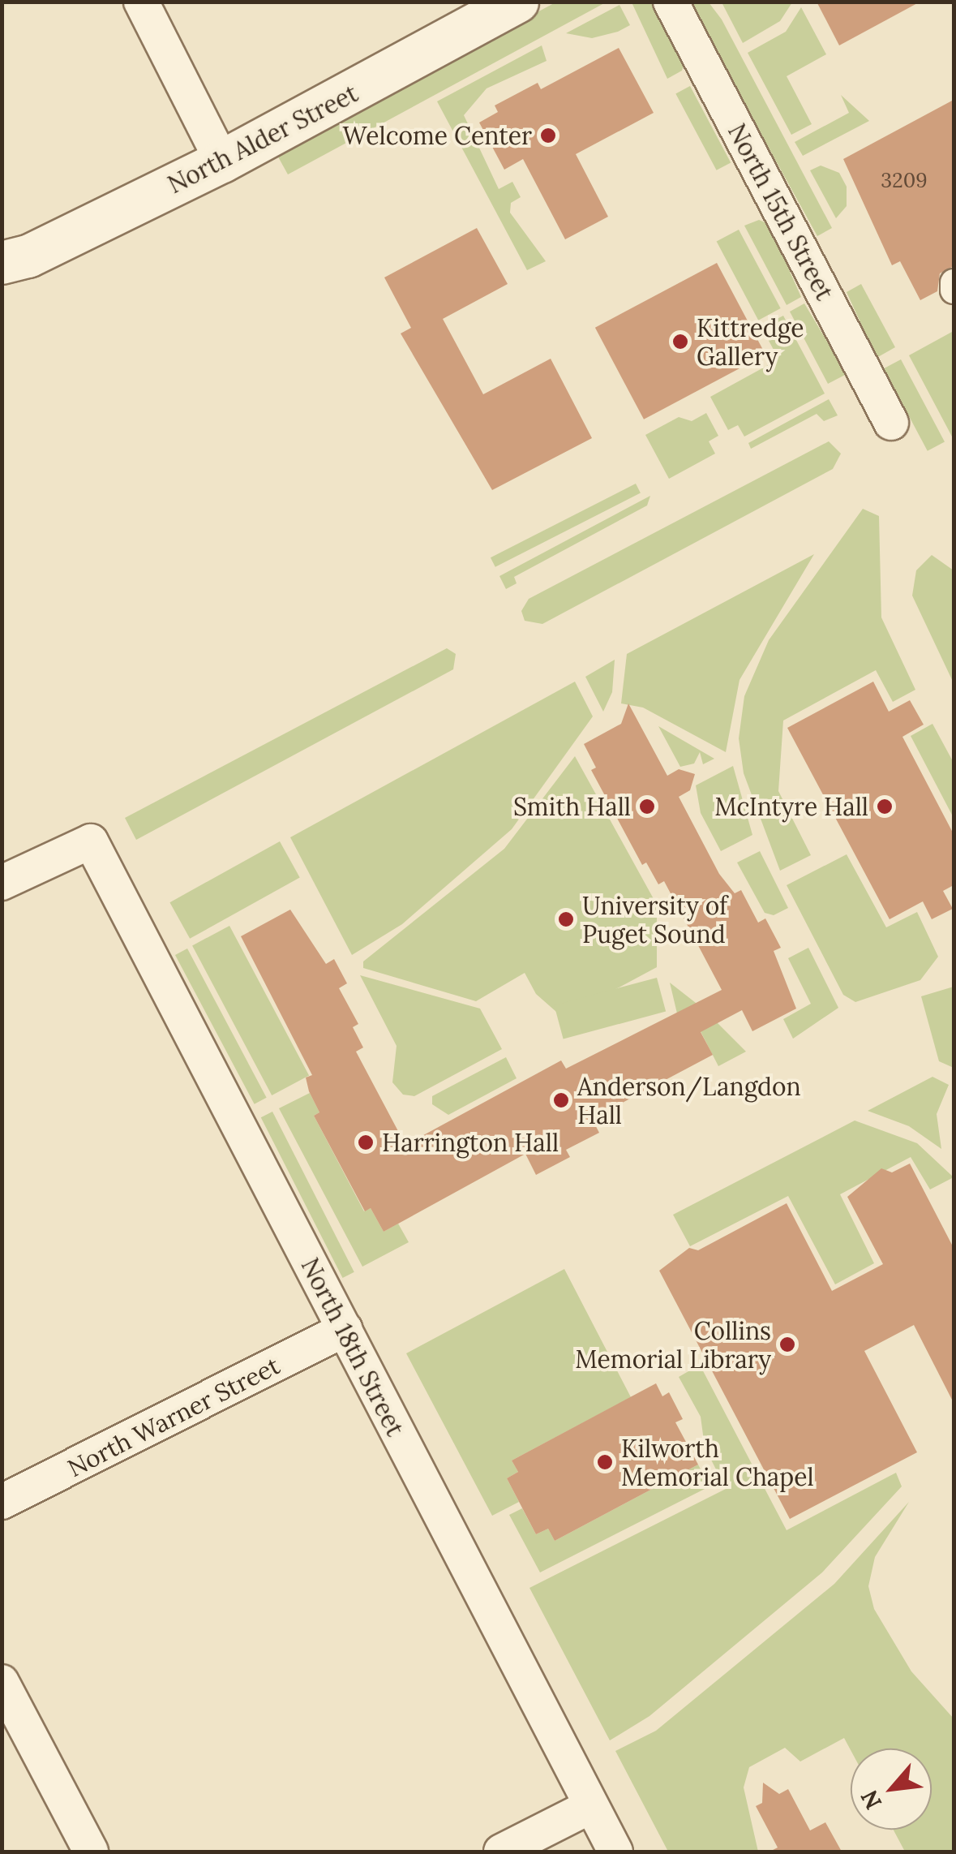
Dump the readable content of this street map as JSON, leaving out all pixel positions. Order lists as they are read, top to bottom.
{
  "streets": {
    "street": [
      "North Alder Street",
      "North 15th Street",
      "North 18th Street",
      "North Warner Street"
    ]
  },
  "crossings": [
    ["North 18th Street", "North Warner Street"]
  ],
  "places": [
    "Welcome Center",
    "Kittredge Gallery",
    "Smith Hall",
    "McIntyre Hall",
    "University of Puget Sound",
    "Anderson/Langdon Hall",
    "Harrington Hall",
    "Collins Memorial Library",
    "Kilworth Memorial Chapel"
  ],
  "house_numbers": ["3209"],
  "north": "bottom left"
}
